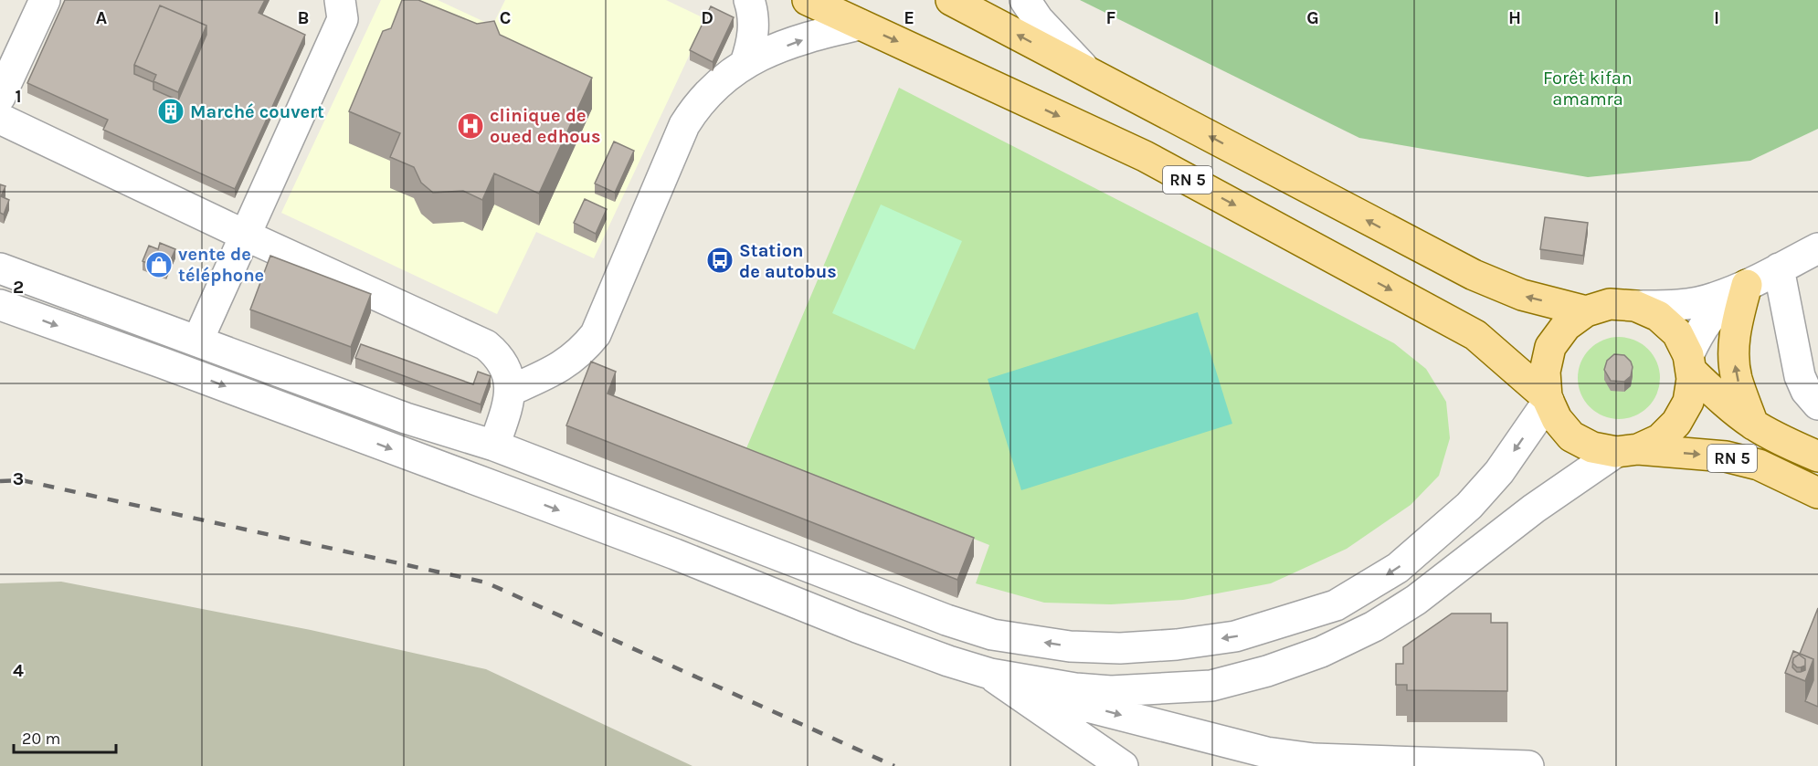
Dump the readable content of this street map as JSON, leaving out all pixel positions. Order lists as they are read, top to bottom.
{
  "streets": {
    "main road": ["RN 5"]
  },
  "parks": ["Forêt kifan amamra"],
  "places": {
    "building": ["Marché couvert"],
    "hospital": ["clinique de oued edhous"],
    "bus stop": ["Station de autobus"],
    "shop": ["vente de téléphone"]
  },
  "scale_bar": "20 m",
  "grid": {
    "columns": [
      "A",
      "B",
      "C",
      "D",
      "E",
      "F",
      "G",
      "H",
      "I"
    ],
    "rows": [
      "1",
      "2",
      "3",
      "4"
    ]
  }
}
